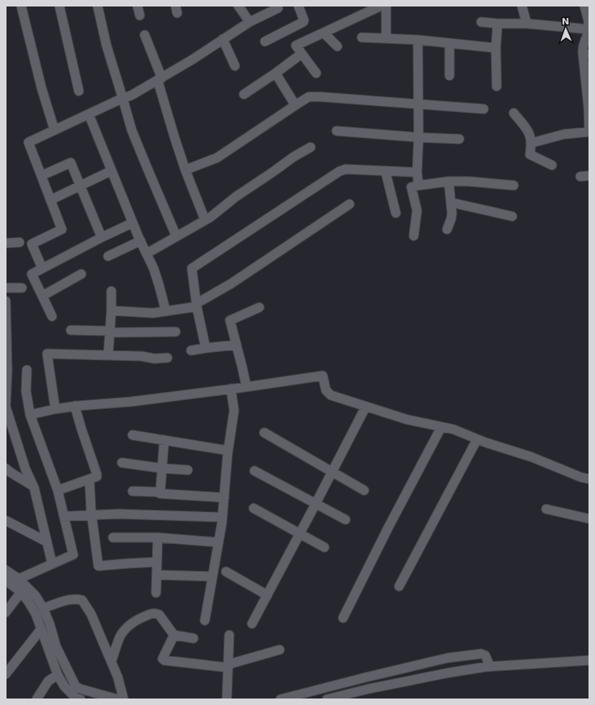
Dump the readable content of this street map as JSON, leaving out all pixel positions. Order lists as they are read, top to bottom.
{
  "north": "top"
}
